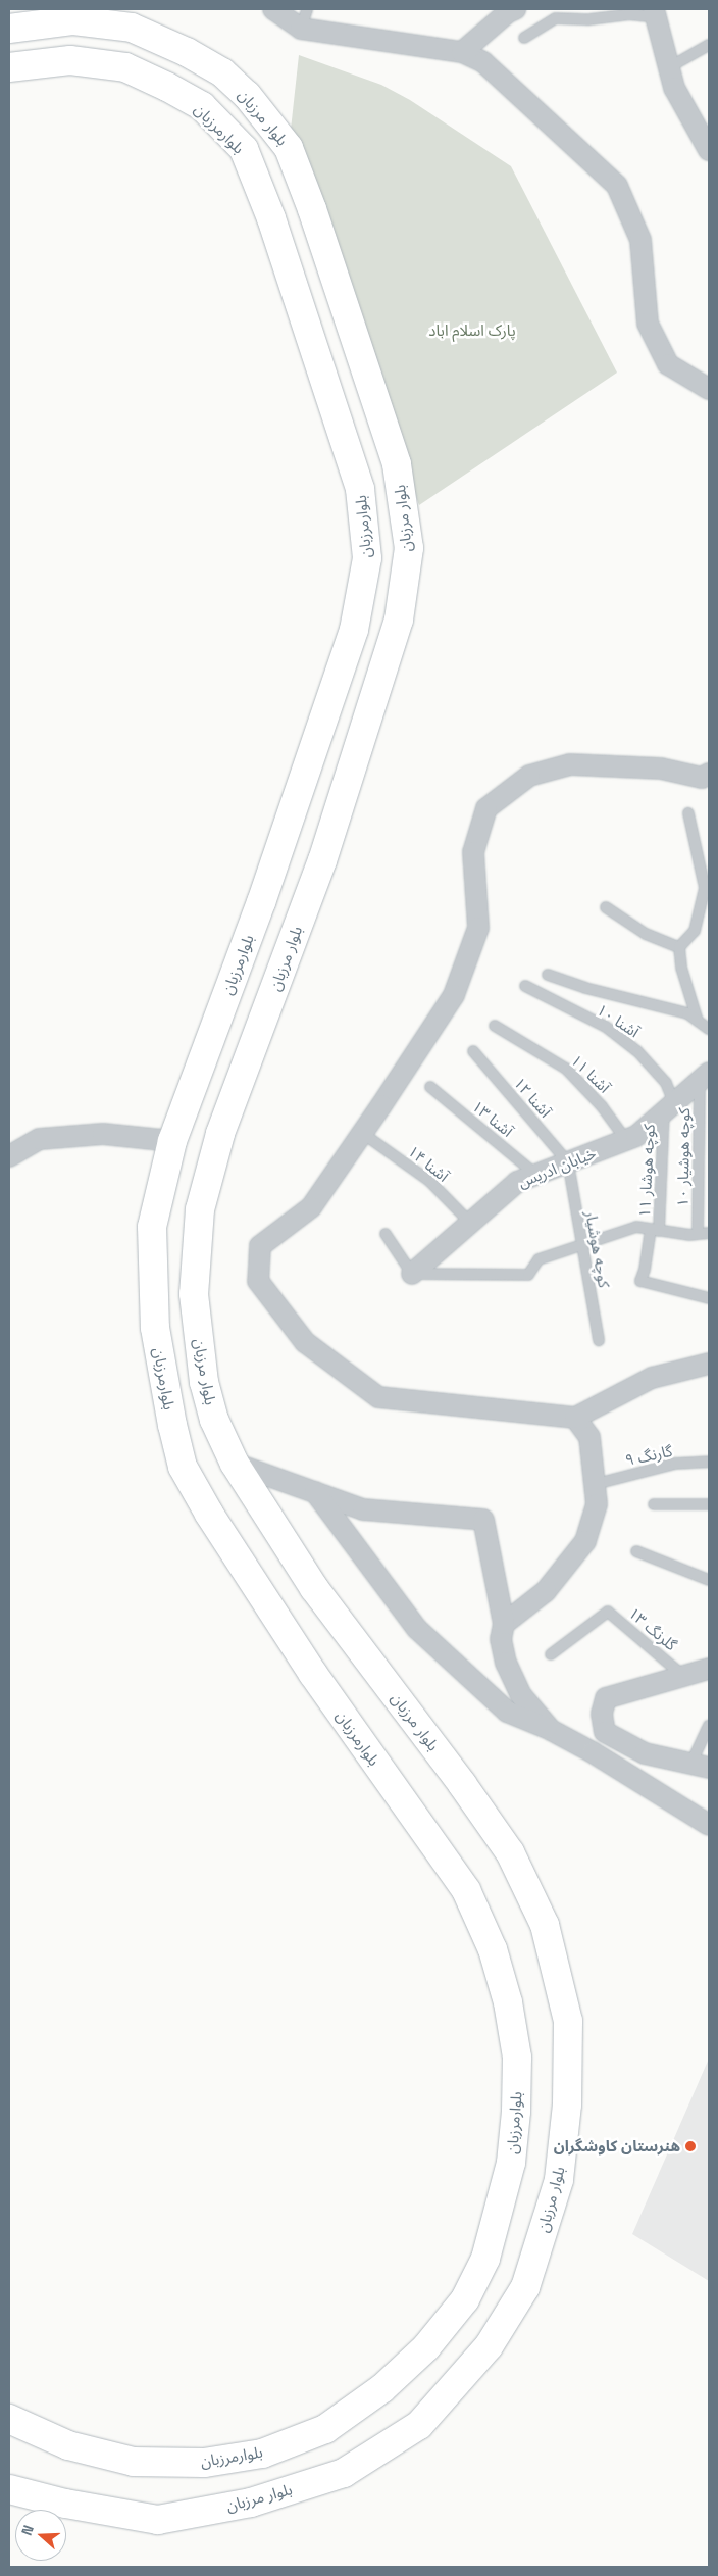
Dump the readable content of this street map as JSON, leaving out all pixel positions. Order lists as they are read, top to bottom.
{
  "streets": {
    "main road": ["بلوار مرزبان", "بلوارمرزبان"],
    "street": ["خیابان ادریس"],
    "lane": [
      "آشنا ۱۰",
      "آشنا ۱۱",
      "آشنا ۱۲",
      "آشنا ۱۳",
      "کوچه هوشیار ۱۰",
      "آشنا ۱۴",
      "کوچه هوشار ۱۱",
      "کوچه هوشیار",
      "گارنگ ۹",
      "گلرنگ ۱۳"
    ]
  },
  "crossings": [
    ["آشنا ۱۰", "خیابان ادریس"],
    ["آشنا ۱۰", "کوچه هوشار ۱۱"],
    ["آشنا ۱۱", "خیابان ادریس"],
    ["آشنا ۱۲", "خیابان ادریس"],
    ["آشنا ۱۲", "کوچه هوشیار"],
    ["آشنا ۱۳", "خیابان ادریس"],
    ["کوچه هوشیار ۱۰", "خیابان ادریس"],
    ["آشنا ۱۴", "خیابان ادریس"],
    ["خیابان ادریس", "کوچه هوشار ۱۱"],
    ["خیابان ادریس", "کوچه هوشیار"]
  ],
  "parks": ["پارک اسلام اباد"],
  "places": ["هنرستان کاوشگران"],
  "north": "left"
}
